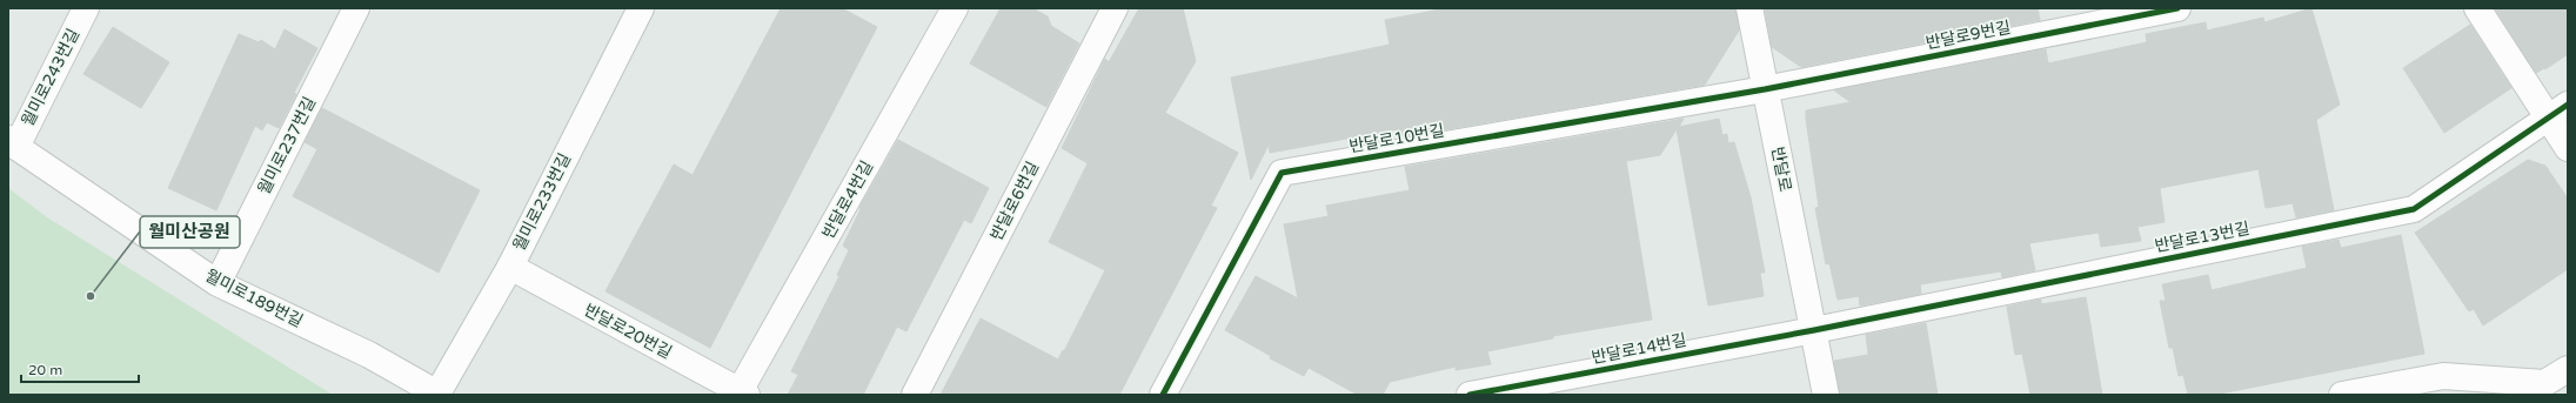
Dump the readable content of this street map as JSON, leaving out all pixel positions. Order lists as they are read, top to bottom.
{
  "streets": {
    "street": [
      "반달로9번길",
      "월미로243번길",
      "반달로10번길",
      "월미로237번길",
      "반달로",
      "반달로4번길",
      "반달로6번길",
      "월미로233번길",
      "반달로13번길",
      "월미로189번길",
      "반달로20번길",
      "반달로14번길"
    ]
  },
  "crossings": [
    ["반달로9번길", "반달로10번길"],
    ["반달로9번길", "반달로"],
    ["월미로243번길", "월미로189번길"],
    ["반달로10번길", "반달로"],
    ["월미로237번길", "월미로189번길"],
    ["반달로", "반달로13번길"],
    ["반달로", "반달로14번길"],
    ["반달로4번길", "반달로20번길"],
    ["월미로233번길", "월미로189번길"],
    ["월미로233번길", "반달로20번길"],
    ["반달로13번길", "반달로14번길"]
  ],
  "places": ["월미산공원"],
  "scale_bar": "20 m"
}
